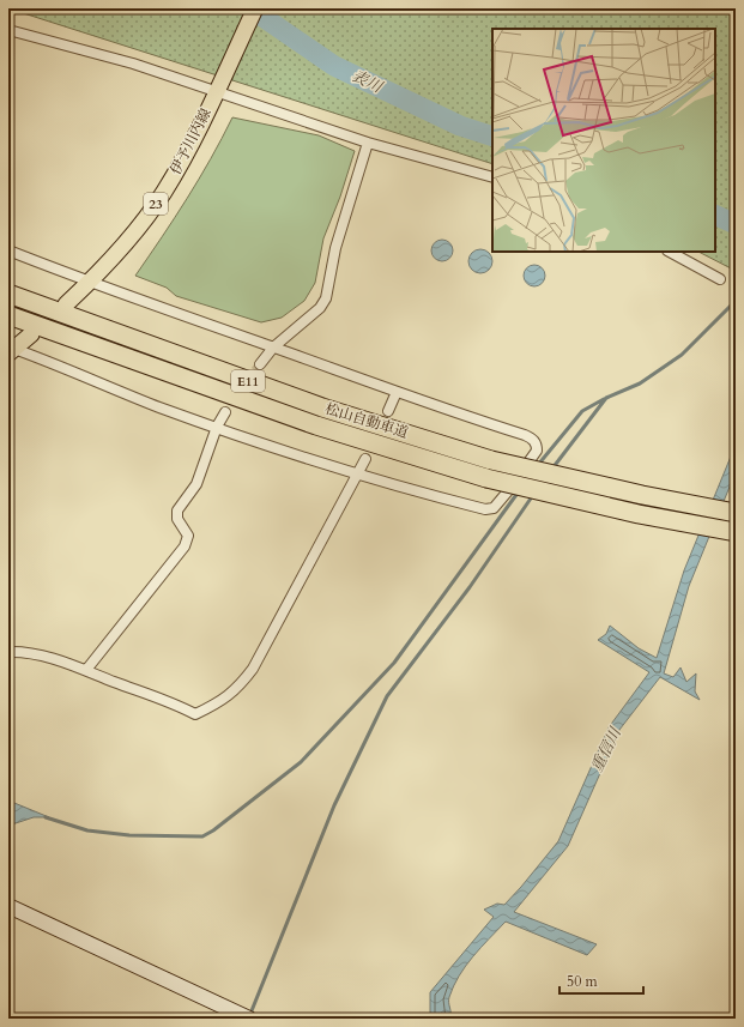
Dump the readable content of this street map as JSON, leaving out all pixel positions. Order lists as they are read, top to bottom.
{
  "streets": {
    "highway": ["E11", "松山自動車道"],
    "main road": ["伊予川内線", "23"]
  },
  "water": ["表川", "重信川"],
  "scale_bar": "50 m"
}
